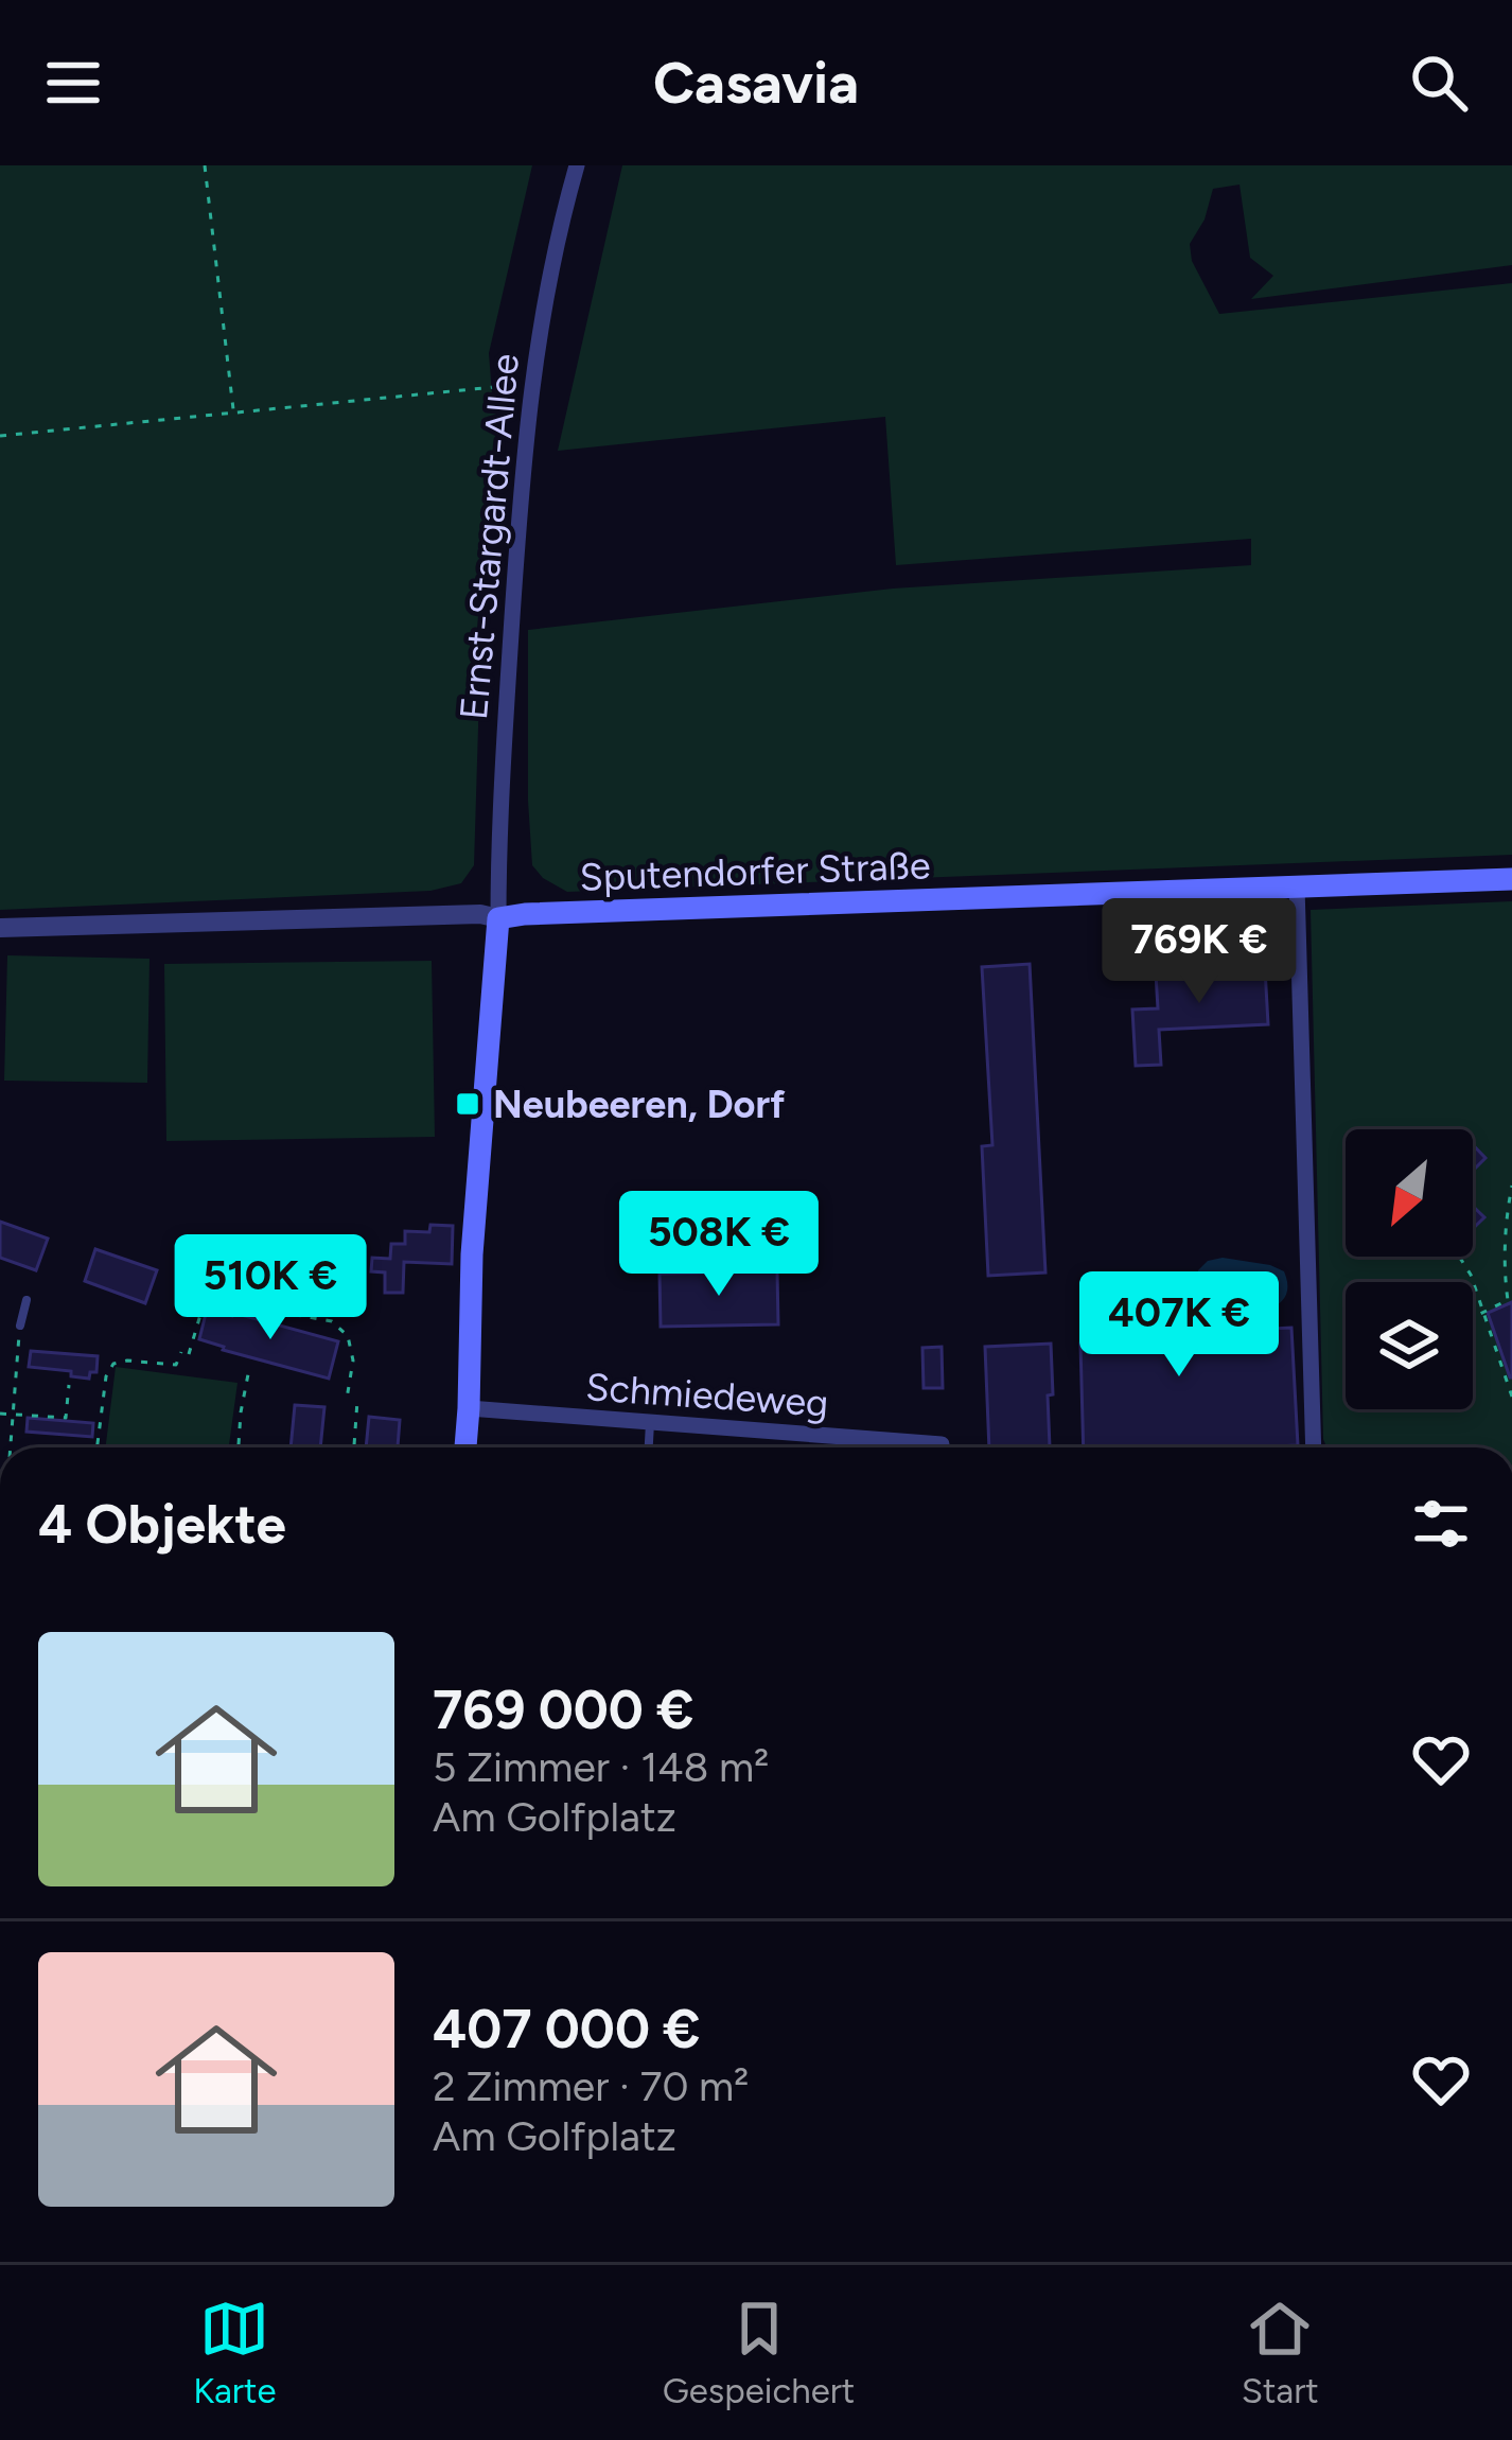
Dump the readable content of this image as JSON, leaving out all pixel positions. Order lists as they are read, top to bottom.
{
  "streets": {
    "main road": ["Sputendorfer Straße"],
    "street": ["Ernst-Stargardt-Allee", "Schmiedeweg"]
  },
  "crossings": [
    ["Ernst-Stargardt-Allee", "Sputendorfer Straße"]
  ],
  "places": {
    "transit": ["Neubeeren, Dorf"]
  },
  "north": "bottom left",
  "page": {
    "header": "Casavia",
    "price": [
      "769K €",
      "508K €",
      "510K €",
      "407K €"
    ],
    "heading": "4 Objekte",
    "list": [
      {
        "name": "769 000 €",
        "note": "5 Zimmer · 148 m² · Am Golfplatz"
      },
      {
        "name": "407 000 €",
        "note": "2 Zimmer · 70 m² · Am Golfplatz"
      }
    ],
    "tabs": ["Karte", "Gespeichert", "Start"]
  }
}
